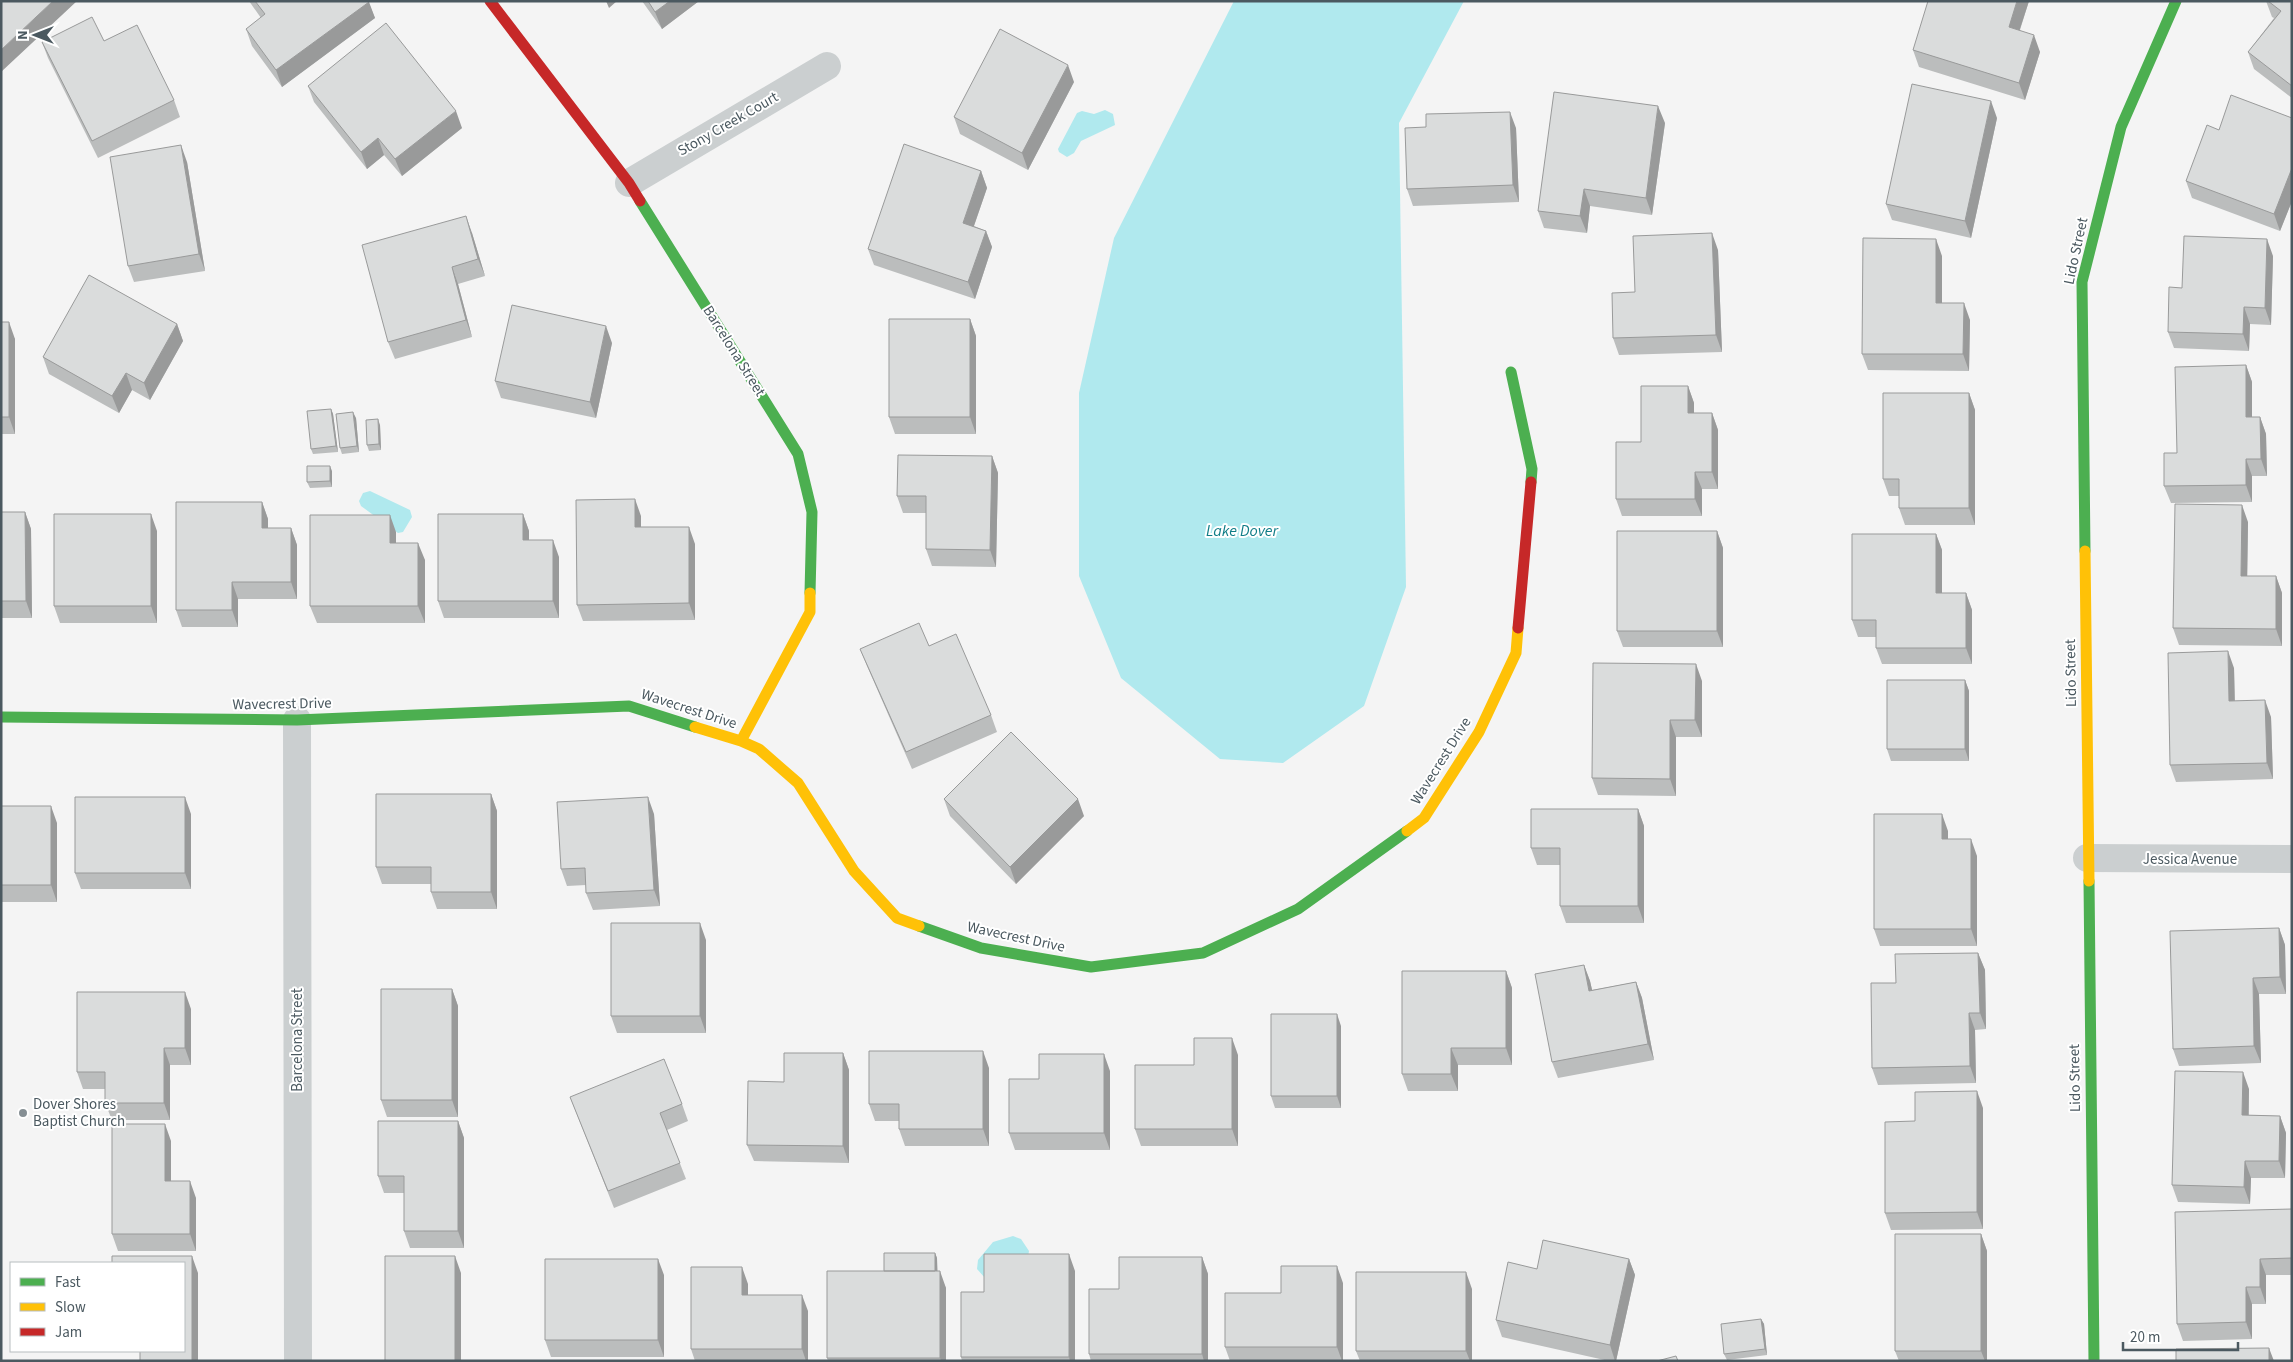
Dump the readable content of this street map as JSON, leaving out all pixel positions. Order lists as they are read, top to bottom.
{
  "streets": {
    "street": [
      "Stony Creek Court",
      "Lido Street",
      "Barcelona Street",
      "Wavecrest Drive",
      "Jessica Avenue"
    ]
  },
  "crossings": [
    ["Stony Creek Court", "Barcelona Street"],
    ["Lido Street", "Jessica Avenue"],
    ["Barcelona Street", "Wavecrest Drive"]
  ],
  "water": ["Lake Dover"],
  "places": ["Dover Shores Baptist Church"],
  "legend": ["Fast", "Slow", "Jam"],
  "scale_bar": "20 m",
  "north": "left"
}
